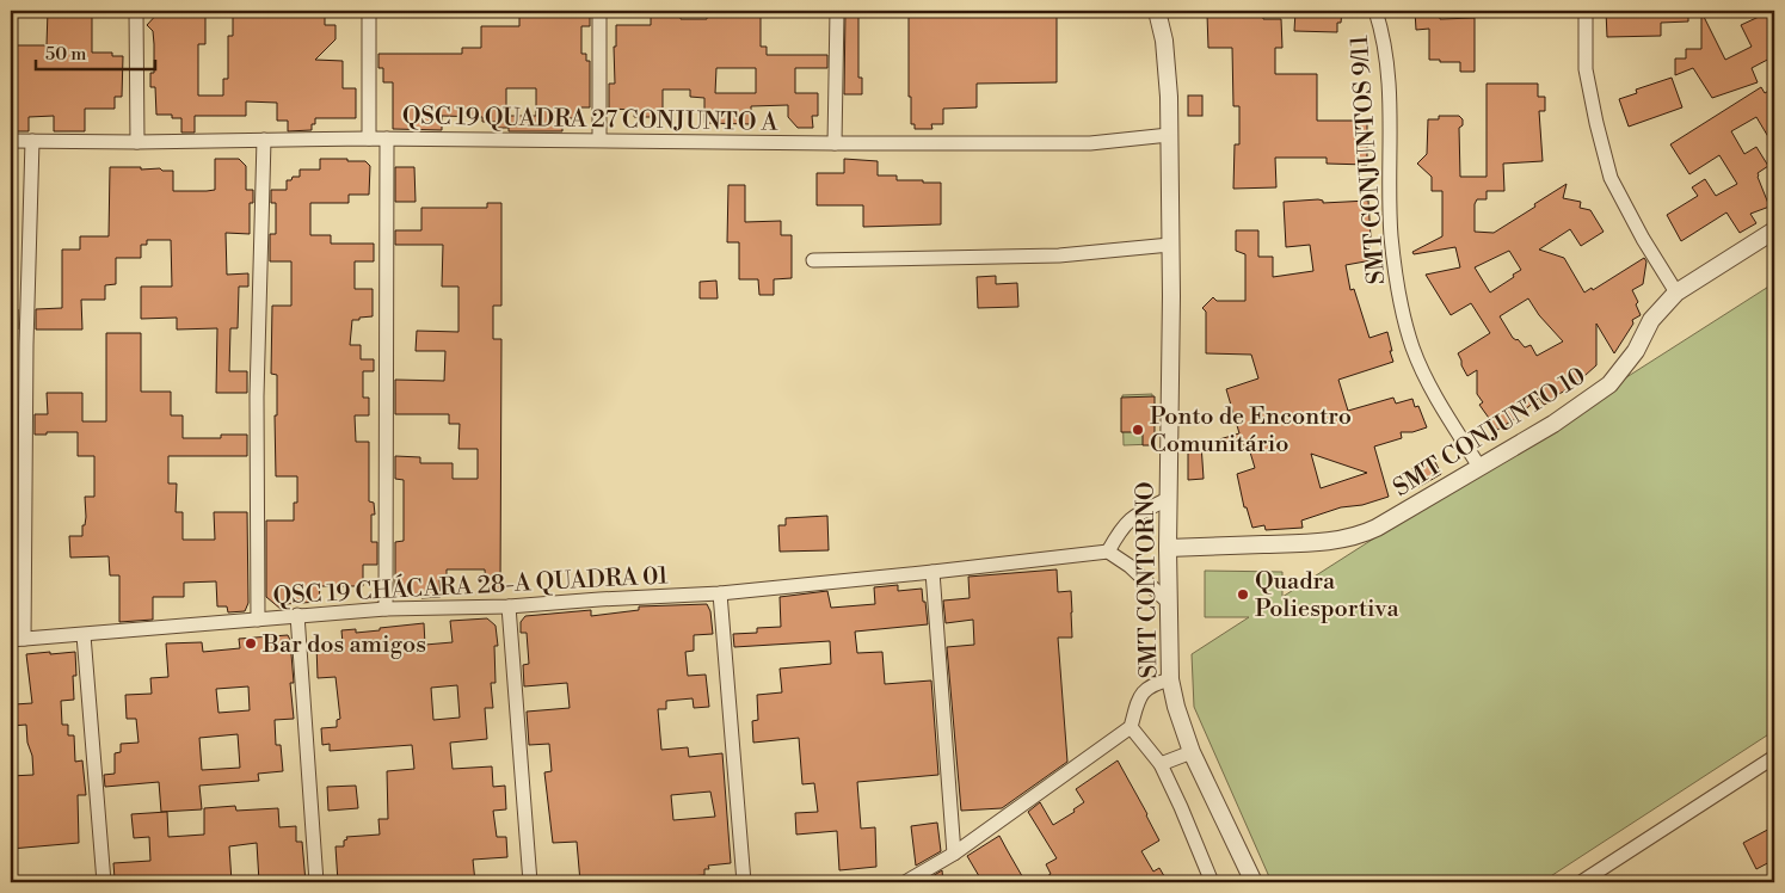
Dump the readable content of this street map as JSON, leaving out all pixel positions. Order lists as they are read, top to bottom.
{
  "streets": {
    "street": [
      "QSC 19 QUADRA 27 CONJUNTO A",
      "SMT CONJUNTOS 9/11",
      "SMT CONJUNTO 10",
      "SMT CONTORNO",
      "QSC 19 CHÁCARA 28-A QUADRA 01"
    ]
  },
  "crossings": [
    ["QSC 19 QUADRA 27 CONJUNTO A", "SMT CONTORNO"],
    ["SMT CONJUNTOS 9/11", "SMT CONJUNTO 10"],
    ["SMT CONJUNTO 10", "SMT CONTORNO"]
  ],
  "places": ["Ponto de Encontro Comunitário", "Quadra Poliesportiva", "Bar dos amigos"],
  "scale_bar": "50 m"
}
